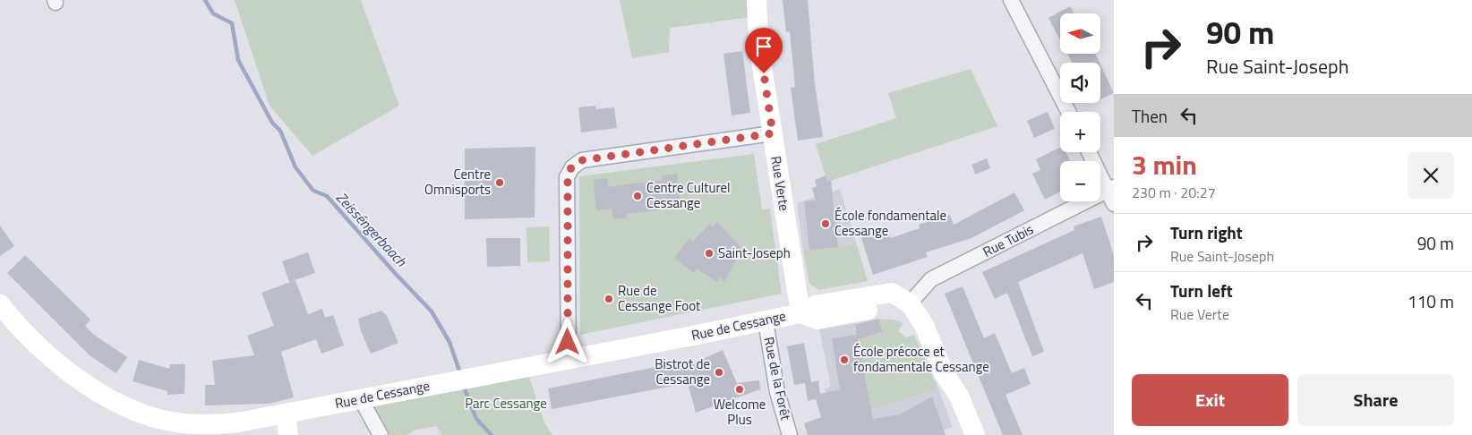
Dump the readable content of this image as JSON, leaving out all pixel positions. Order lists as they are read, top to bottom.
{
  "streets": {
    "main road": ["Rue Verte", "Rue de Cessange"],
    "street": ["Rue Tubis", "Rue de la Forêt"]
  },
  "crossings": [
    ["Rue Verte", "Rue de Cessange"],
    ["Rue Tubis", "Rue de Cessange"],
    ["Rue de Cessange", "Rue de la Forêt"]
  ],
  "water": ["Zeisséngerbaach"],
  "parks": ["Parc Cessange"],
  "places": [
    "Centre Omnisports",
    "Centre Culturel Cessange",
    "École fondamentale Cessange",
    "Saint-Joseph",
    "Rue de Cessange Foot",
    "École précoce et fondamentale Cessange",
    "Bistrot de Cessange",
    "Welcome Plus"
  ],
  "north": "left",
  "page": {
    "turn": ["90 m", "Rue Saint-Joseph"],
    "map_buttons": ["+", "−"],
    "then": "Then",
    "heading": ["3 min", "230 m · 20:27"],
    "list": [
      {
        "name": "Turn right",
        "note": "Rue Saint-Joseph",
        "value": "90 m"
      },
      {
        "name": "Turn left",
        "note": "Rue Verte",
        "value": "110 m"
      }
    ],
    "buttons": ["Exit", "Share"]
  }
}
